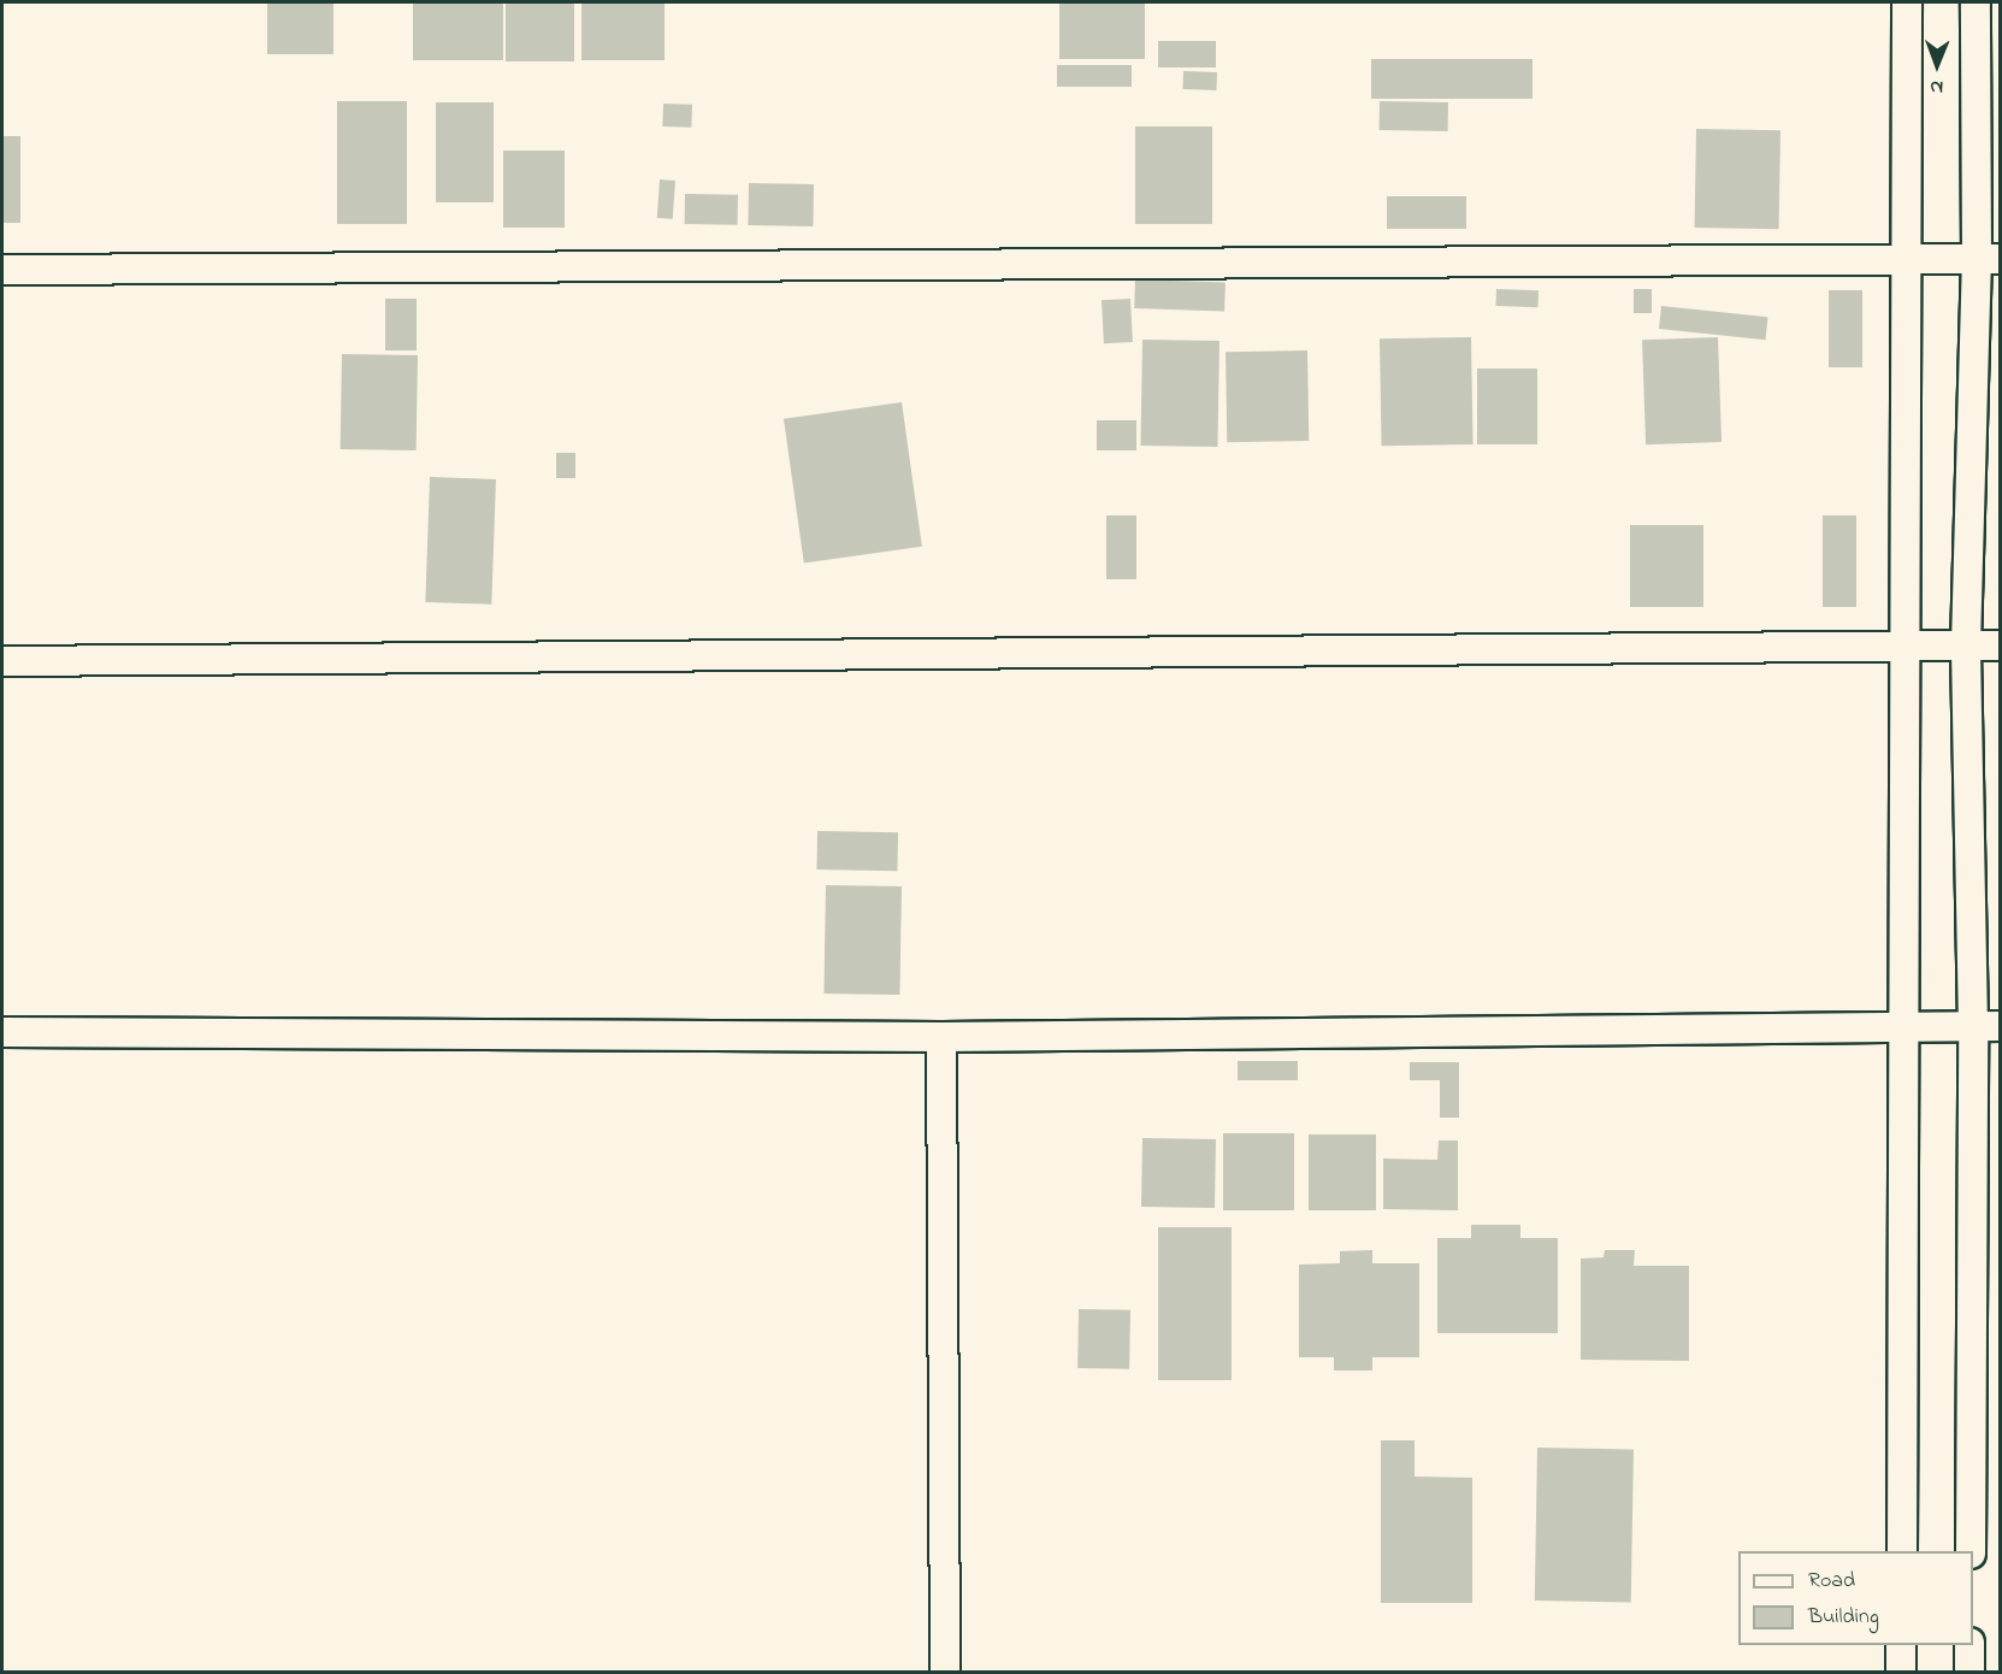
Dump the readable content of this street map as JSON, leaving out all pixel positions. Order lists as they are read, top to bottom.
{
  "legend": ["Road", "Building"],
  "north": "bottom"
}
